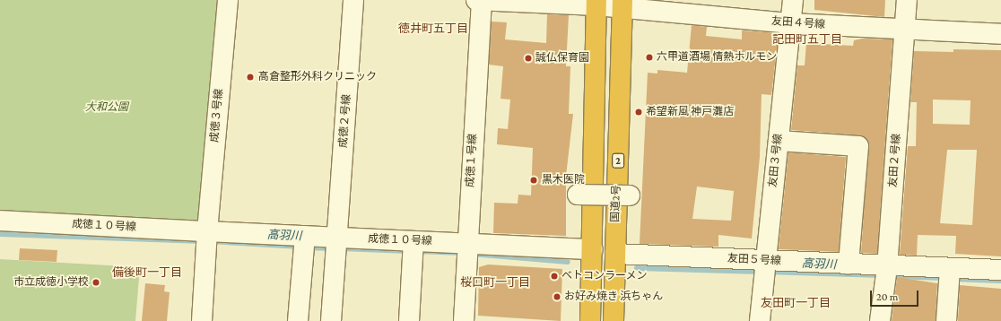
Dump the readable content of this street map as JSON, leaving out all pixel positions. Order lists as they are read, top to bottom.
{
  "streets": {
    "highway": ["2", "国道2号"],
    "street": [
      "友田４号線",
      "成徳３号線",
      "成徳２号線",
      "成徳１号線",
      "友田３号線",
      "友田２号線",
      "成徳１０号線",
      "友田５号線"
    ]
  },
  "crossings": [
    ["友田４号線", "成徳１号線"],
    ["友田４号線", "友田３号線"],
    ["友田４号線", "友田２号線"],
    ["友田４号線", "国道2号"],
    ["成徳３号線", "成徳１０号線"],
    ["成徳２号線", "成徳１０号線"],
    ["成徳１号線", "成徳１０号線"],
    ["友田３号線", "友田５号線"],
    ["友田２号線", "友田５号線"],
    ["国道2号", "成徳１０号線"],
    ["国道2号", "友田５号線"]
  ],
  "districts": [
    "徳井町五丁目",
    "記田町五丁目",
    "備後町一丁目",
    "桜口町一丁目",
    "友田町一丁目"
  ],
  "water": ["高羽川"],
  "parks": ["大和公園"],
  "places": [
    "六甲道酒場 情熱ホルモン",
    "誠仏保育園",
    "高倉整形外科クリニック",
    "希望新風 神戸灘店",
    "黒木医院",
    "ベトコンラーメン",
    "市立成徳小学校",
    "お好み焼き 浜ちゃん"
  ],
  "scale_bar": "20 m"
}
